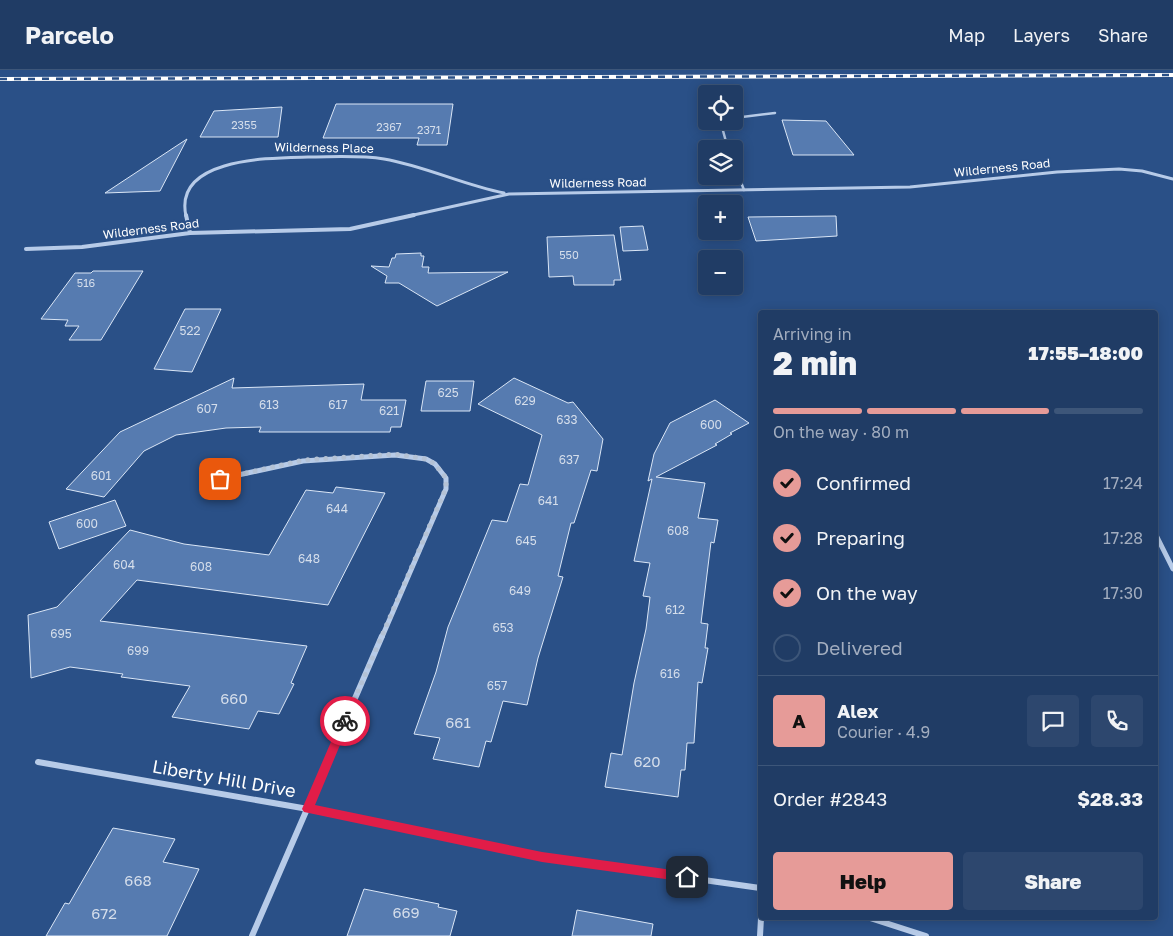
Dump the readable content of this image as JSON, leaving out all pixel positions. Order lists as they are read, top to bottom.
{
  "streets": {
    "street": ["Wilderness Place", "Wilderness Road", "Liberty Hill Drive"]
  },
  "crossings": [
    ["Wilderness Place", "Wilderness Road"]
  ],
  "house_numbers": [
    "2355",
    "2367",
    "2371",
    "550",
    "516",
    "522",
    "625",
    "629",
    "613",
    "617",
    "607",
    "621",
    "633",
    "600",
    "637",
    "601",
    "641",
    "644",
    "600",
    "608",
    "645",
    "648",
    "604",
    "608",
    "649",
    "612",
    "653",
    "695",
    "699",
    "616",
    "657",
    "660",
    "661",
    "620",
    "668",
    "669",
    "672"
  ],
  "page": {
    "header": "Parcelo",
    "nav": ["Map", "Layers", "Share"],
    "map_buttons": ["+", "−"],
    "heading": ["2 min", "Arriving in", "17:55–18:00"],
    "panel": [
      "Alex",
      "Courier · 4.9",
      "Order #2843",
      "$28.33"
    ],
    "bar": "On the way · 80 m",
    "list": [
      ["Confirmed", "17:24"],
      ["Preparing", "17:28"],
      ["On the way", "17:30"],
      "Delivered"
    ],
    "round": "A",
    "buttons": ["Help", "Share"]
  }
}
